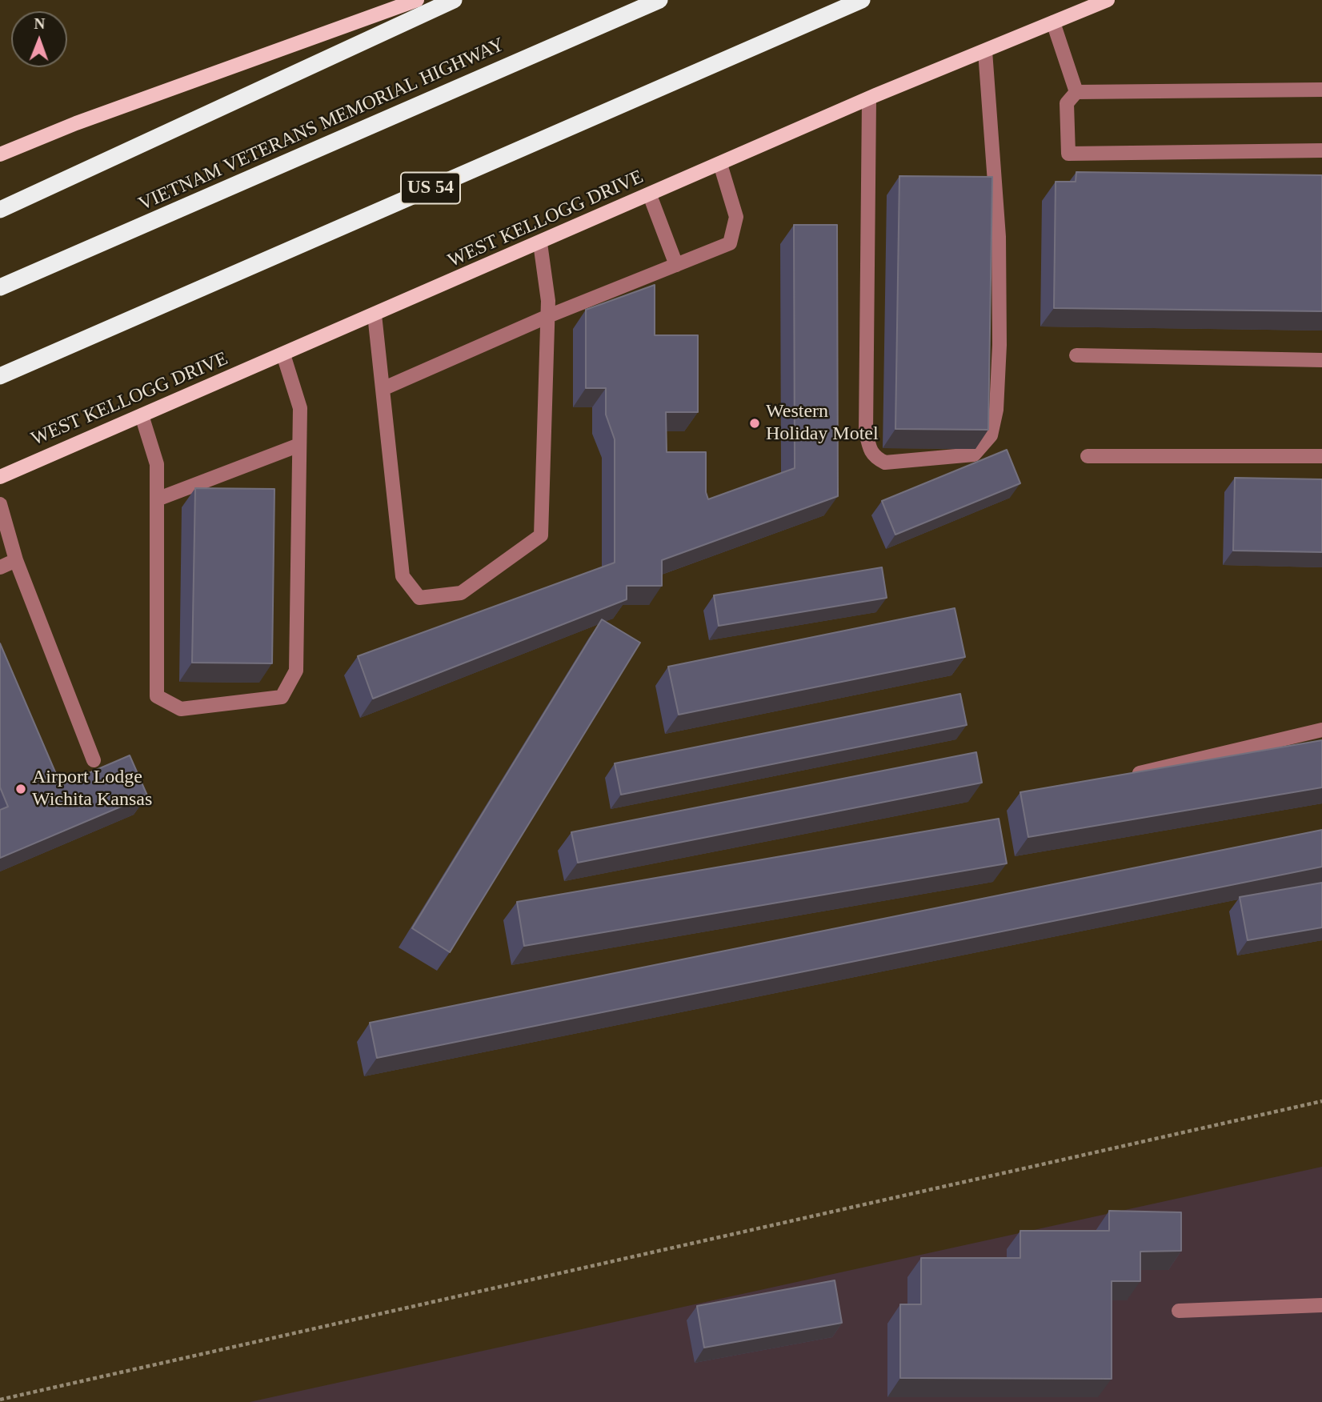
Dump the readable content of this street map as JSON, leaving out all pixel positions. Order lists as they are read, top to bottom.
{
  "streets": {
    "highway": ["VIETNAM VETERANS MEMORIAL HIGHWAY", "US 54"],
    "main road": ["WEST KELLOGG DRIVE"]
  },
  "places": ["Western Holiday Motel", "Airport Lodge Wichita Kansas"],
  "north": "top"
}
